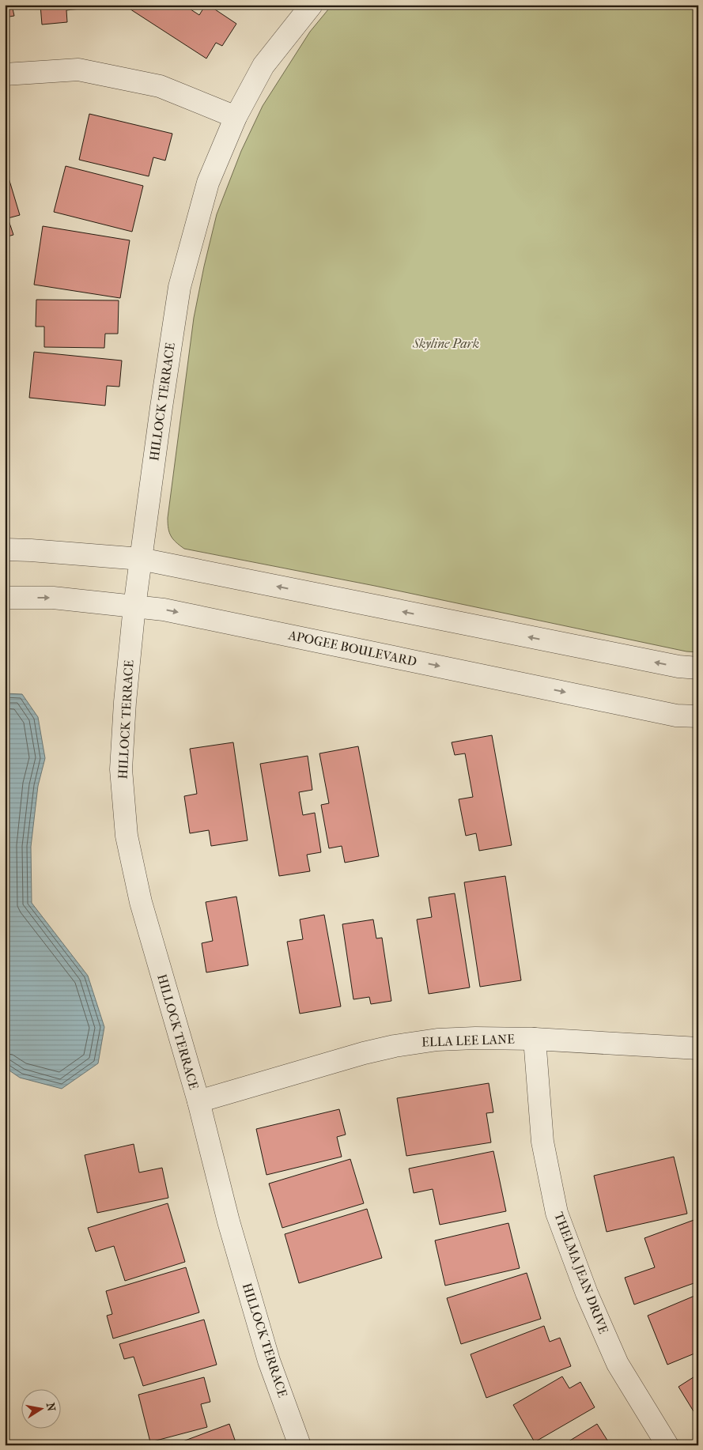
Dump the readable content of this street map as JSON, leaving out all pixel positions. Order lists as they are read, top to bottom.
{
  "streets": {
    "street": [
      "HILLOCK TERRACE",
      "APOGEE BOULEVARD",
      "ELLA LEE LANE",
      "THELMA JEAN DRIVE"
    ]
  },
  "crossings": [
    ["HILLOCK TERRACE", "APOGEE BOULEVARD"],
    ["HILLOCK TERRACE", "ELLA LEE LANE"],
    ["ELLA LEE LANE", "THELMA JEAN DRIVE"]
  ],
  "parks": ["Skyline Park"],
  "north": "right"
}
